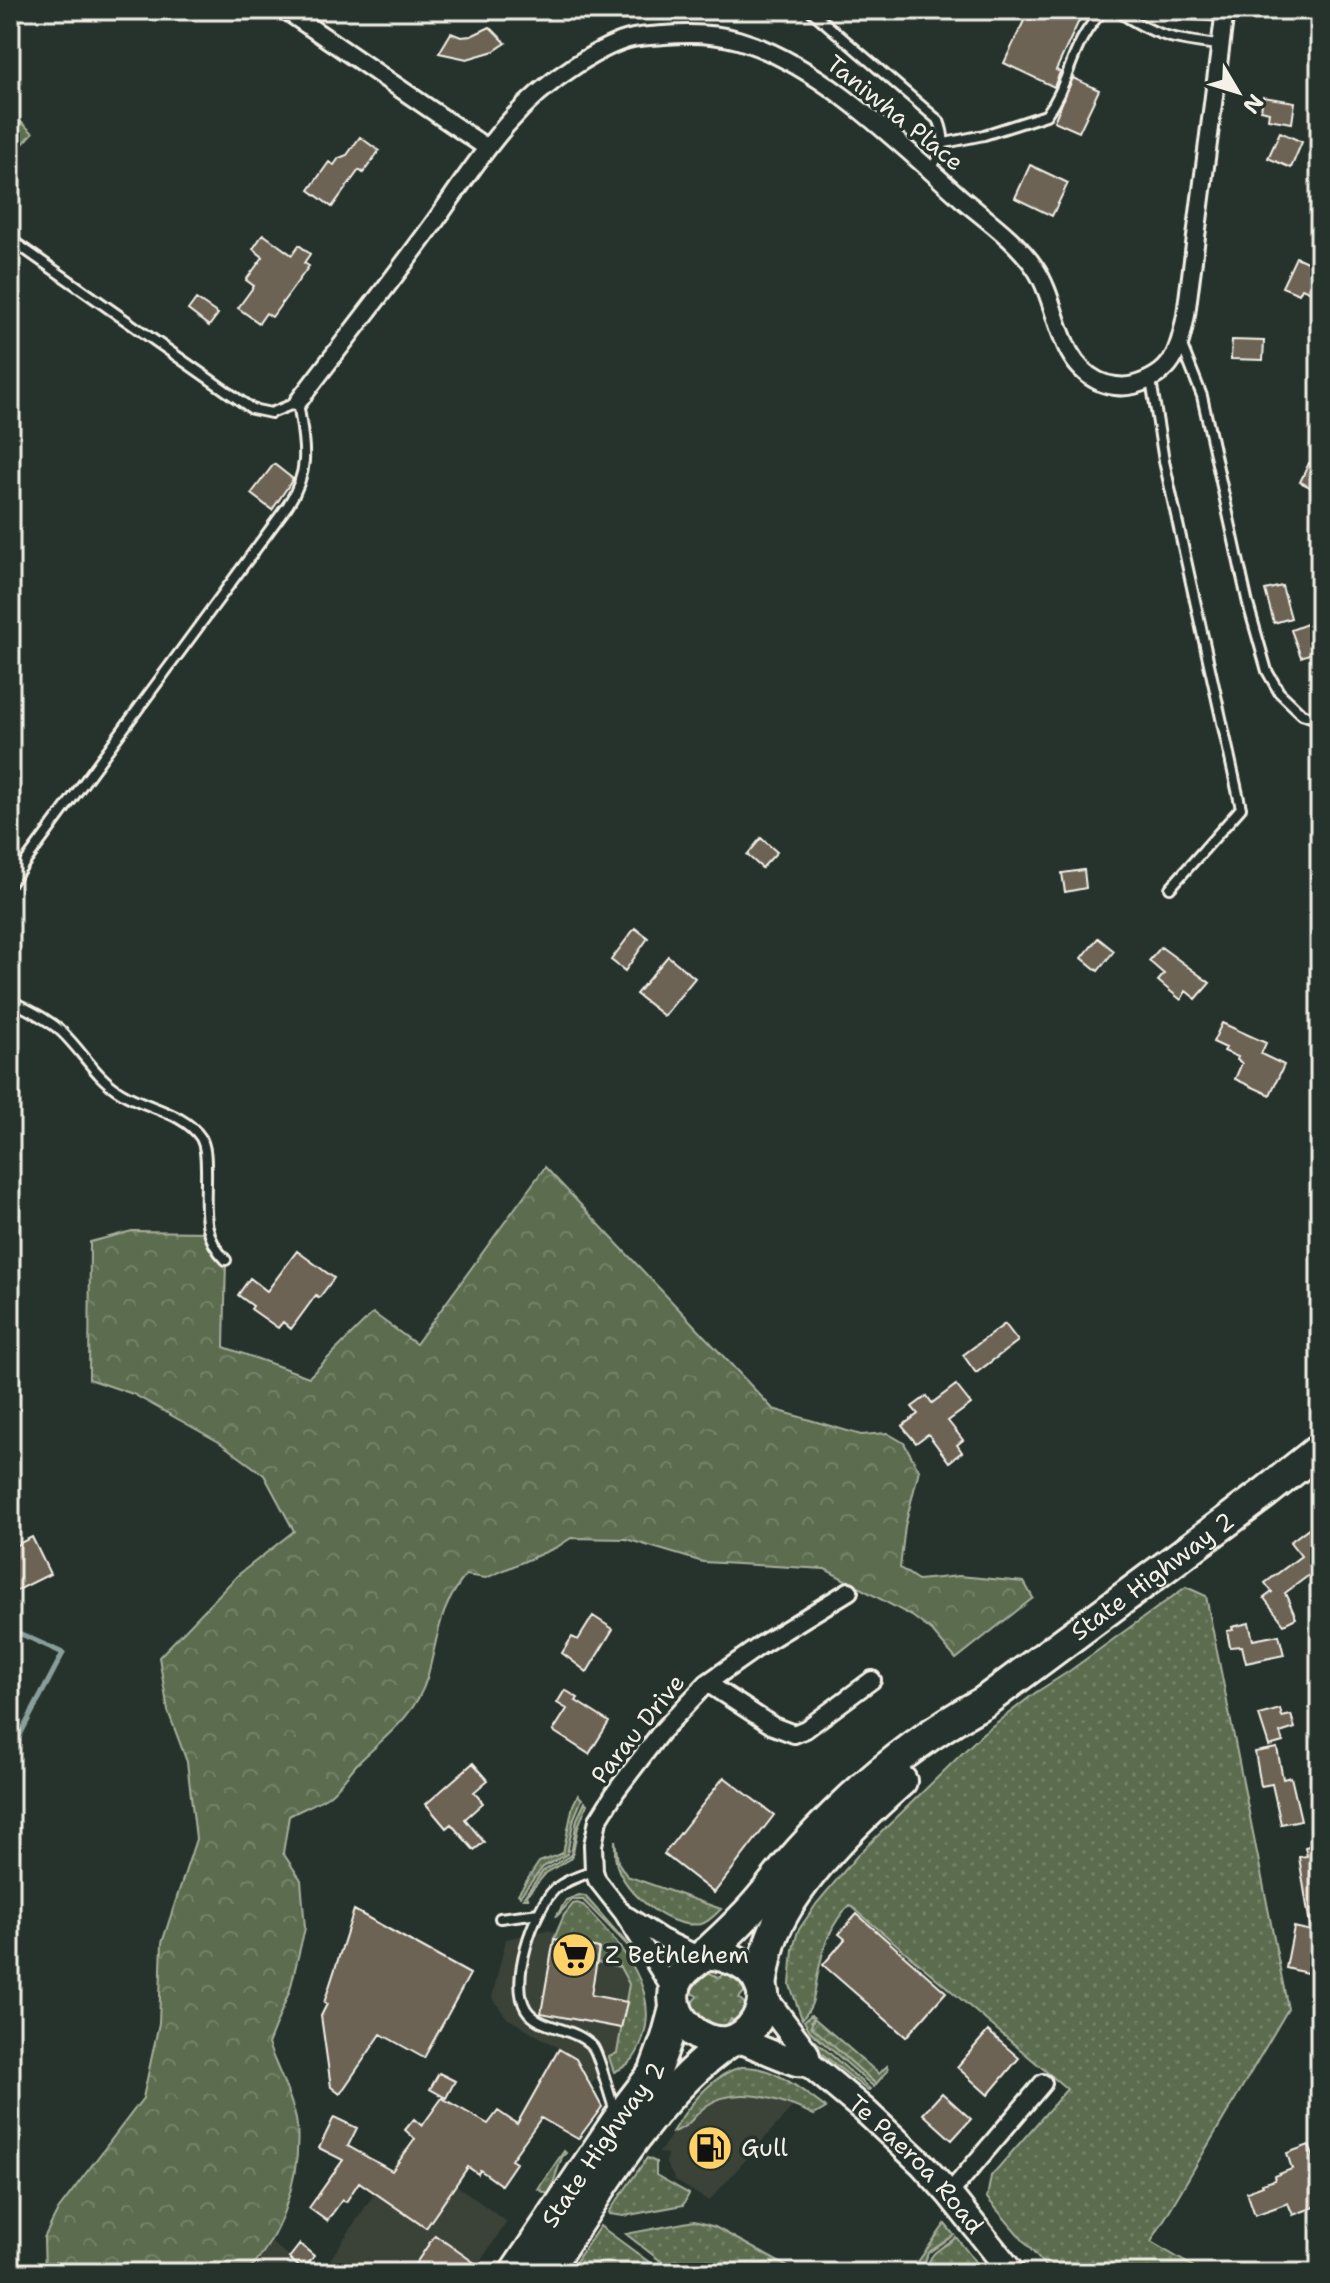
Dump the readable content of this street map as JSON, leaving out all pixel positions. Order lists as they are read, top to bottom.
{
  "streets": {
    "highway": ["State Highway 2"],
    "street": ["Taniwha Place", "Parau Drive", "Te Paeroa Road"]
  },
  "crossings": [
    ["State Highway 2", "Te Paeroa Road"]
  ],
  "places": {
    "supermarket": ["Z Bethlehem"],
    "fuel station": ["Gull"]
  },
  "north": "bottom right"
}
